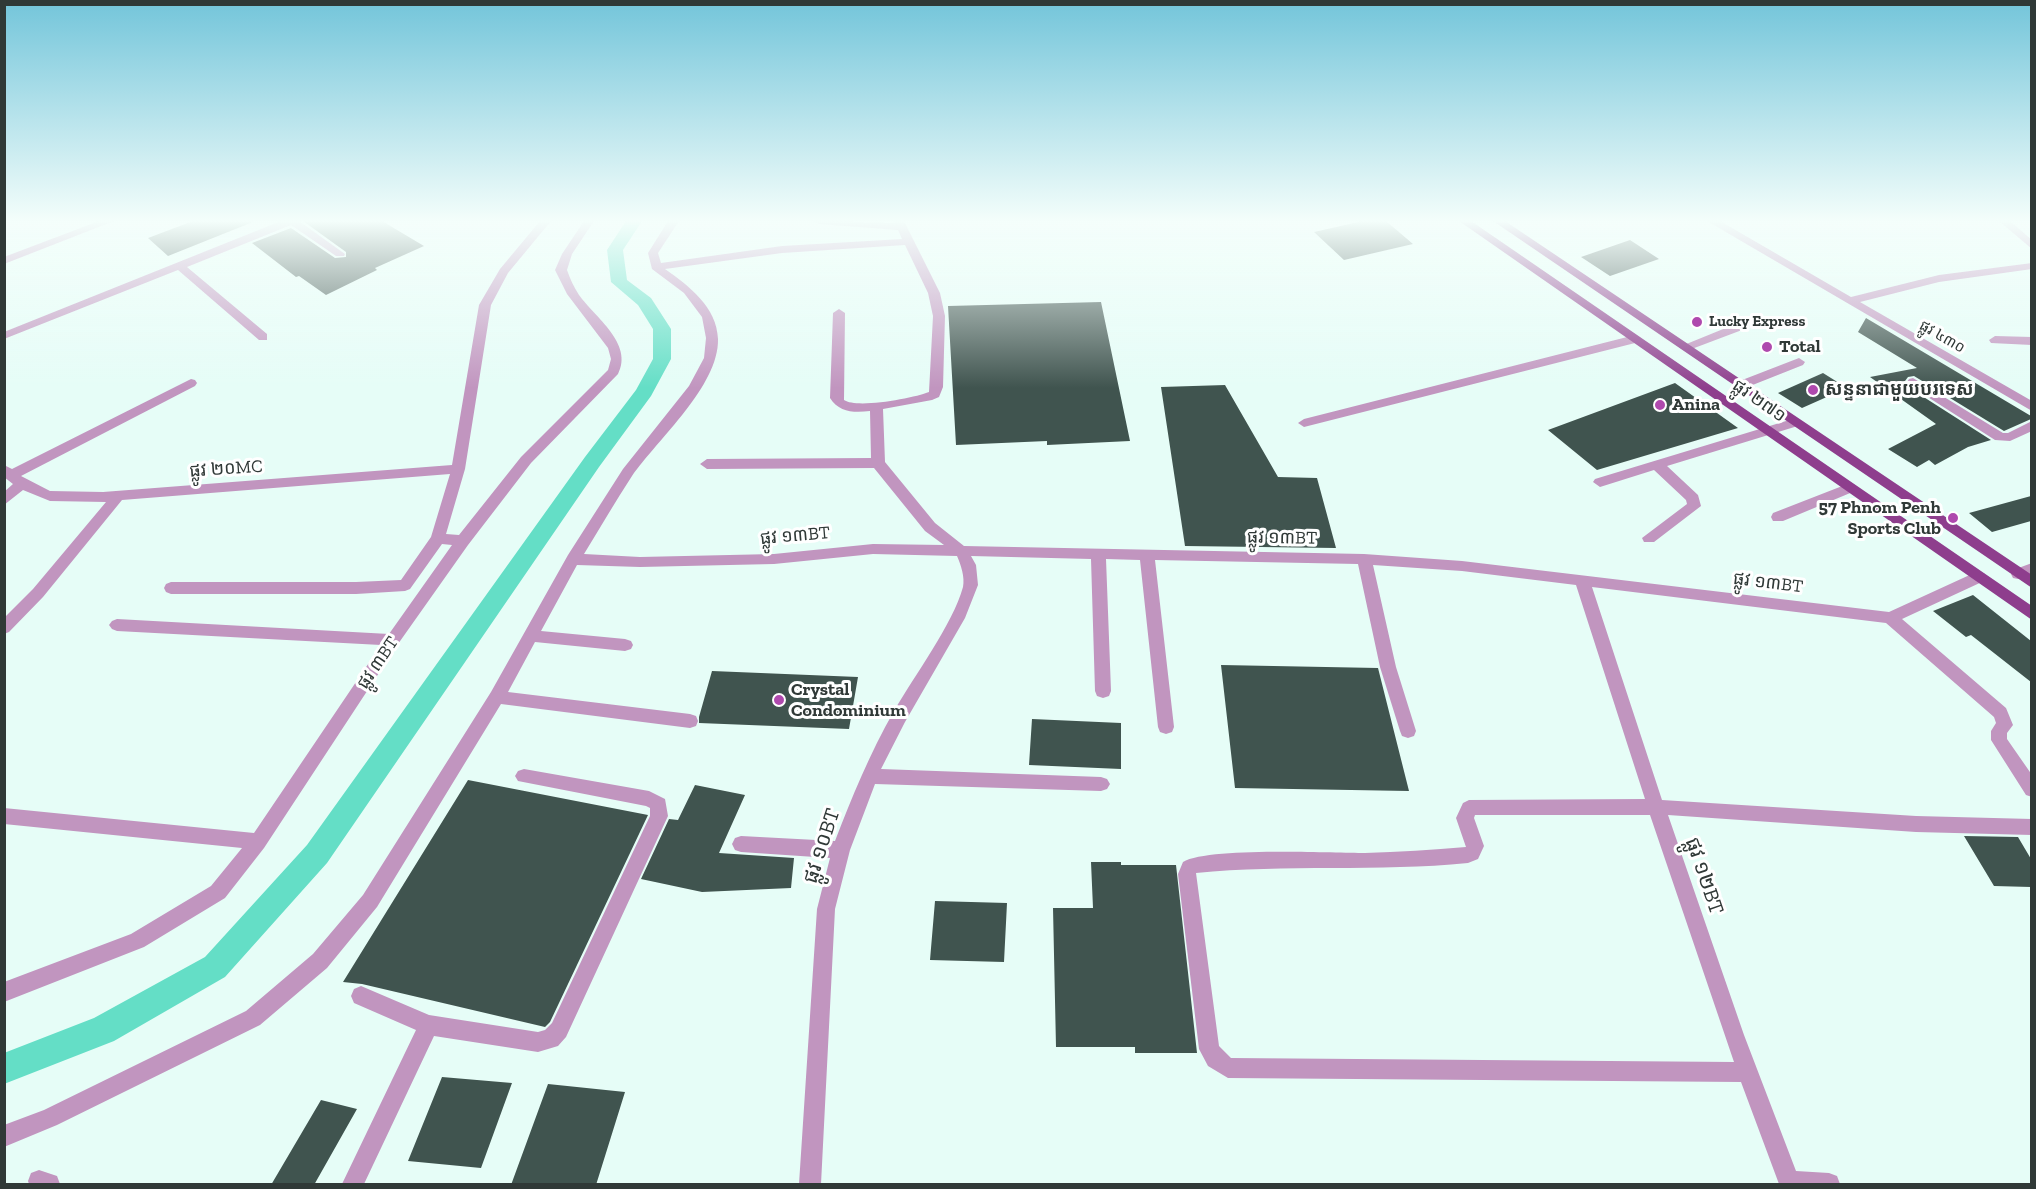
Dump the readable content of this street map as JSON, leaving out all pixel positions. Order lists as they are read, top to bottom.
{
  "streets": {
    "main road": ["ផ្លូវ ២៧១"],
    "street": [
      "ផ្លូវ ៤៣០",
      "ផ្លូវ ២០MC",
      "ផ្លូវ ១៣BT",
      "ផ្លូវ ៣BT",
      "ផ្លូវ ១០BT",
      "ផ្លូវ ១២BT"
    ]
  },
  "crossings": [
    ["ផ្លូវ ១៣BT", "ផ្លូវ ១០BT"],
    ["ផ្លូវ ១៣BT", "ផ្លូវ ១២BT"]
  ],
  "places": [
    "Lucky Express",
    "Total",
    "សន្ទនាជាមួយបរទេស",
    "Anina",
    "57 Phnom Penh Sports Club",
    "Crystal Condominium"
  ]
}
